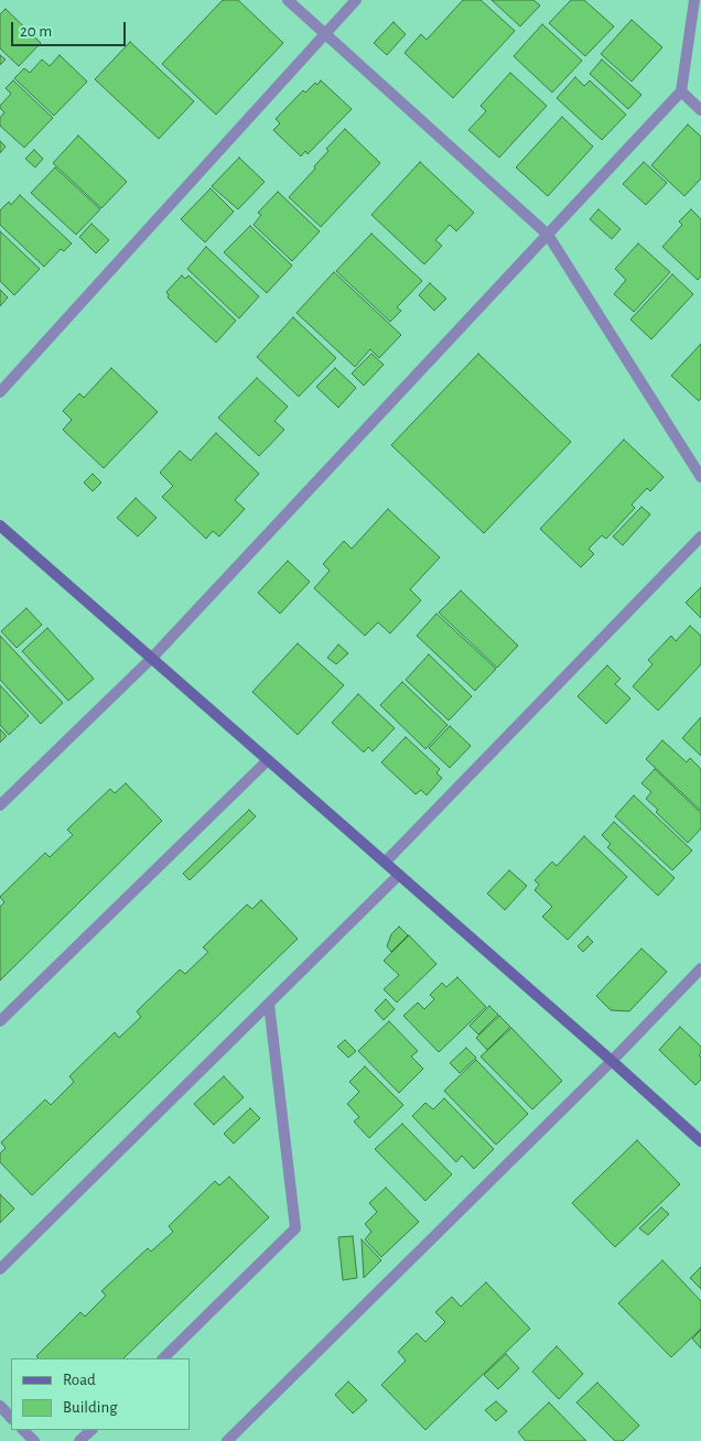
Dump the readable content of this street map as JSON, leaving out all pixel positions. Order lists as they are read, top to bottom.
{
  "legend": ["Road", "Building"],
  "scale_bar": "20 m"
}
